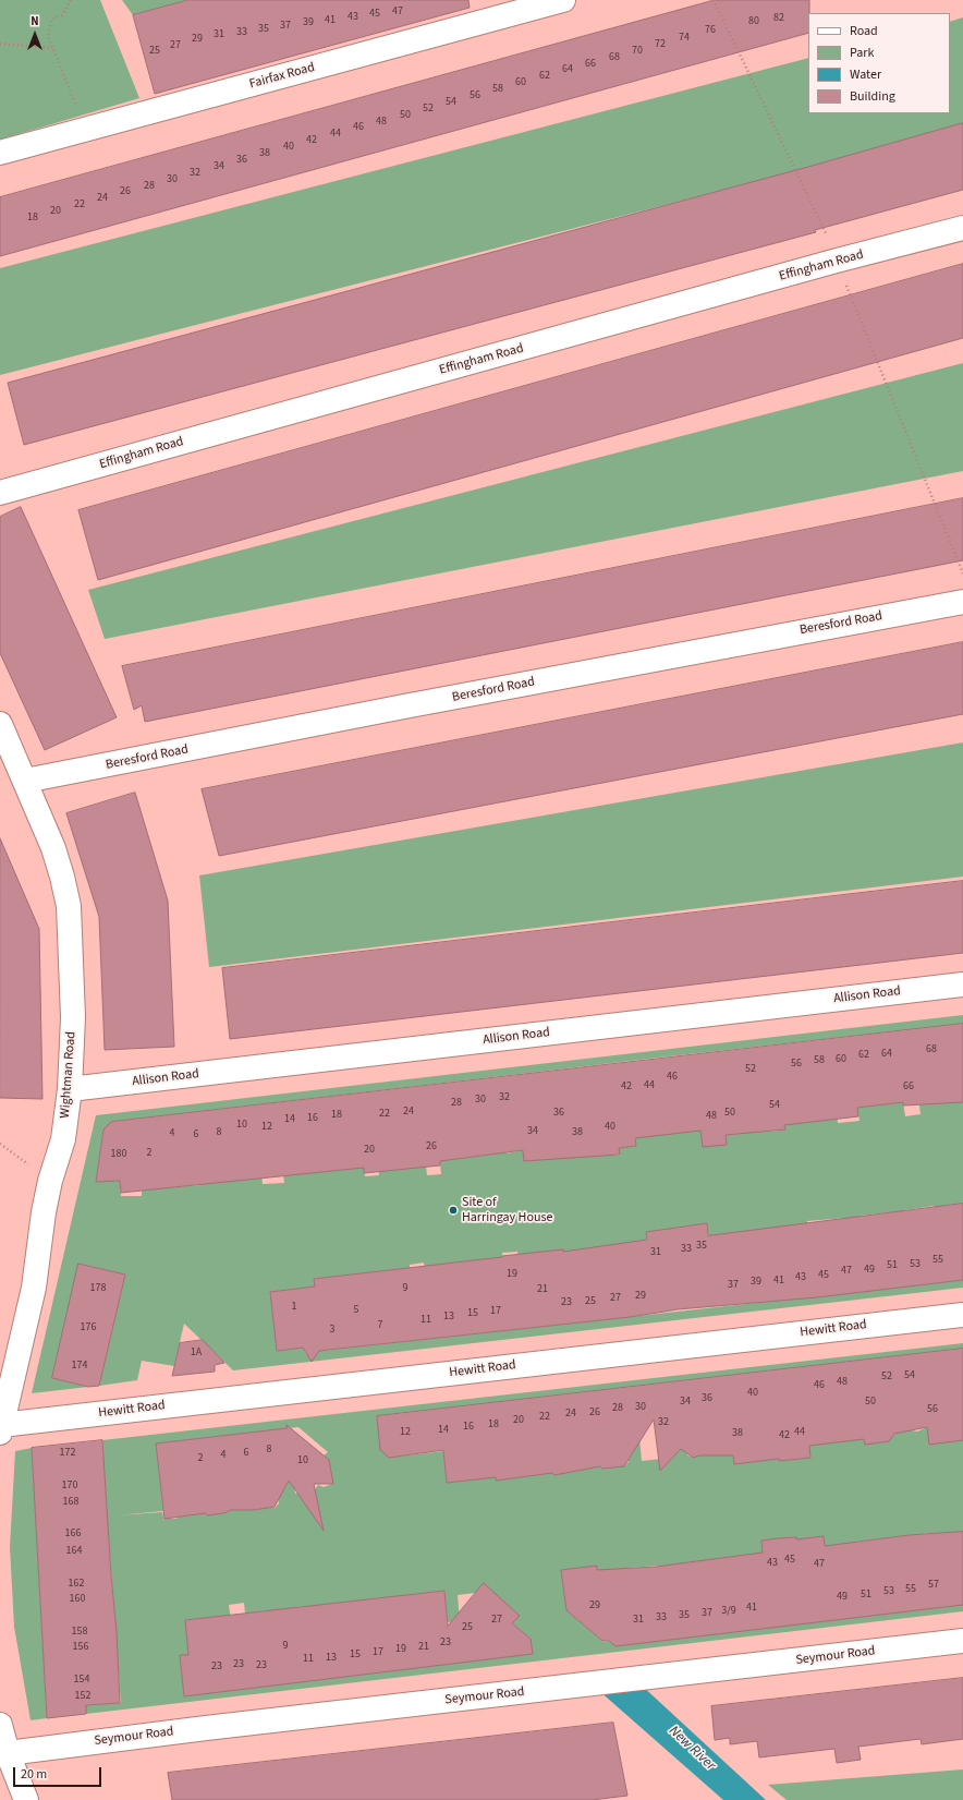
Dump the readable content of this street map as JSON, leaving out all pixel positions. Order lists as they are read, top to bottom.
{
  "streets": {
    "street": [
      "Fairfax Road",
      "Effingham Road",
      "Beresford Road",
      "Allison Road",
      "Wightman Road",
      "Hewitt Road",
      "Seymour Road"
    ]
  },
  "crossings": [
    ["Beresford Road", "Wightman Road"],
    ["Allison Road", "Wightman Road"],
    ["Wightman Road", "Hewitt Road"]
  ],
  "water": ["New River"],
  "places": ["Site of Harringay House"],
  "house_numbers": [
    "47",
    "45",
    "43",
    "82",
    "41",
    "80",
    "39",
    "37",
    "35",
    "76",
    "33",
    "31",
    "74",
    "29",
    "72",
    "27",
    "25",
    "70",
    "68",
    "66",
    "64",
    "62",
    "60",
    "58",
    "56",
    "54",
    "52",
    "50",
    "48",
    "46",
    "44",
    "42",
    "40",
    "38",
    "36",
    "34",
    "32",
    "30",
    "28",
    "26",
    "24",
    "22",
    "20",
    "18",
    "68",
    "64",
    "62",
    "60",
    "58",
    "56",
    "52",
    "46",
    "44",
    "42",
    "66",
    "32",
    "30",
    "28",
    "54",
    "24",
    "36",
    "50",
    "22",
    "18",
    "48",
    "16",
    "14",
    "10",
    "12",
    "40",
    "34",
    "8",
    "38",
    "4",
    "6",
    "26",
    "20",
    "2",
    "180",
    "35",
    "33",
    "31",
    "55",
    "53",
    "51",
    "49",
    "47",
    "19",
    "45",
    "43",
    "41",
    "39",
    "37",
    "178",
    "9",
    "21",
    "29",
    "27",
    "25",
    "23",
    "1",
    "5",
    "17",
    "15",
    "13",
    "11",
    "7",
    "176",
    "3",
    "1A",
    "174",
    "54",
    "52",
    "48",
    "46",
    "40",
    "36",
    "34",
    "50",
    "30",
    "28",
    "56",
    "26",
    "24",
    "22",
    "20",
    "32",
    "18",
    "16",
    "14",
    "12",
    "44",
    "38",
    "42",
    "8",
    "172",
    "6",
    "4",
    "2",
    "10",
    "170",
    "168",
    "166",
    "164",
    "45",
    "43",
    "47",
    "162",
    "57",
    "55",
    "53",
    "51",
    "49",
    "160",
    "29",
    "41",
    "3/9",
    "37",
    "35",
    "33",
    "27",
    "31",
    "25",
    "158",
    "23",
    "9",
    "156",
    "21",
    "19",
    "17",
    "15",
    "13",
    "11",
    "23",
    "23",
    "23",
    "154",
    "152"
  ],
  "legend": [
    "Road",
    "Park",
    "Water",
    "Building"
  ],
  "scale_bar": "20 m",
  "north": "top"
}
